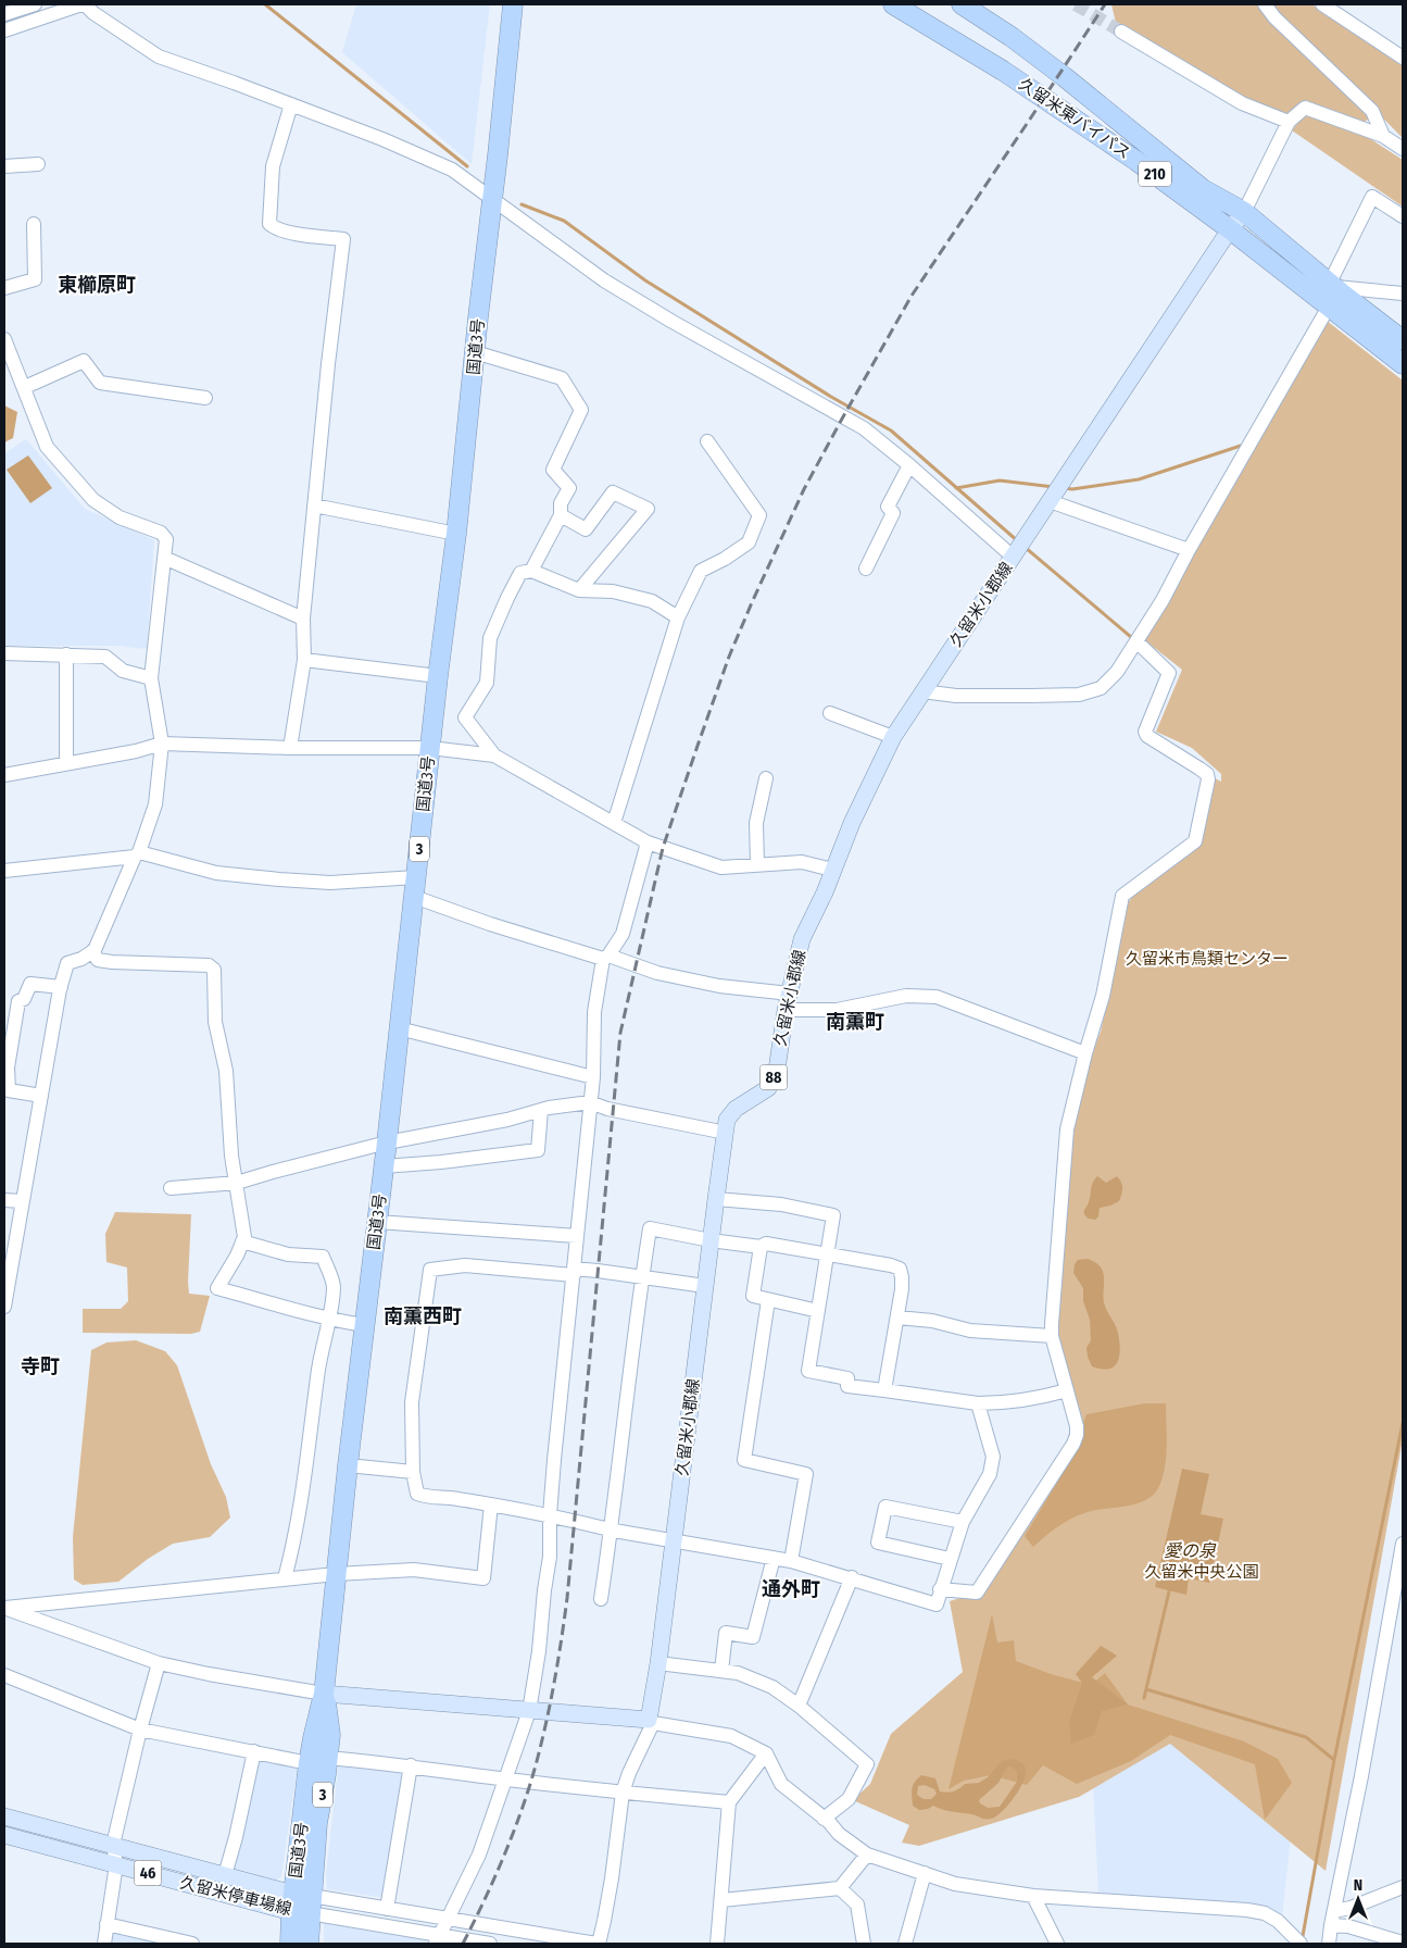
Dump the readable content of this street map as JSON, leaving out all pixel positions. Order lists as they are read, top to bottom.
{
  "streets": {
    "highway": [
      "久留米東バイパス",
      "210",
      "国道3号",
      "3"
    ],
    "main road": [
      "久留米小郡線",
      "88",
      "46",
      "久留米停車場線"
    ]
  },
  "crossings": [
    ["久留米東バイパス", "久留米小郡線"],
    ["国道3号", "久留米停車場線"]
  ],
  "districts": [
    "東櫛原町",
    "南薫町",
    "南薫西町",
    "寺町",
    "通外町"
  ],
  "water": ["愛の泉"],
  "parks": ["久留米市鳥類センター", "久留米中央公園"],
  "north": "top"
}
